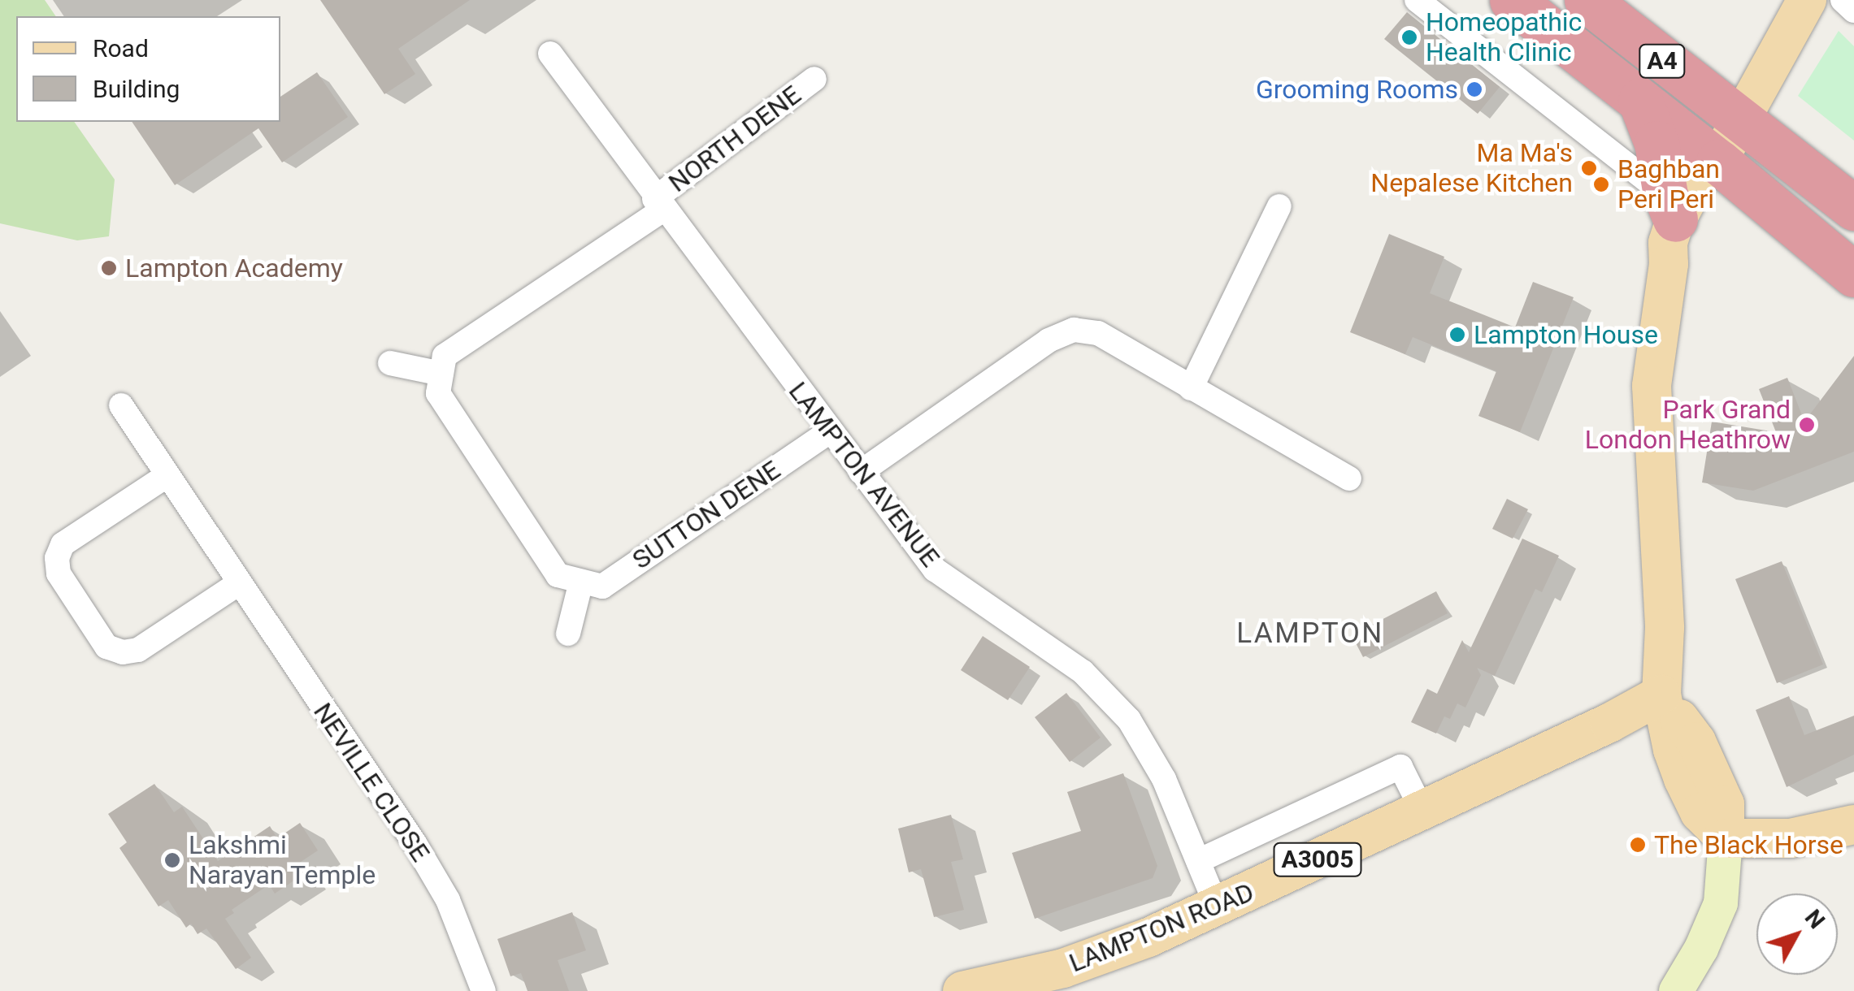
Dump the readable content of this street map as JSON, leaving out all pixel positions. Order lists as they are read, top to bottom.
{
  "streets": {
    "highway": ["A4"],
    "main road": ["A3005", "LAMPTON ROAD"],
    "street": [
      "NORTH DENE",
      "LAMPTON AVENUE",
      "SUTTON DENE",
      "NEVILLE CLOSE"
    ]
  },
  "crossings": [
    ["NORTH DENE", "LAMPTON AVENUE"],
    ["LAMPTON AVENUE", "SUTTON DENE"],
    ["LAMPTON AVENUE", "LAMPTON ROAD"]
  ],
  "districts": ["LAMPTON"],
  "places": [
    "Homeopathic Health Clinic",
    "Grooming Rooms",
    "Ma Ma's Nepalese Kitchen",
    "Baghban Peri Peri",
    "Lampton Academy",
    "Lampton House",
    "Park Grand London Heathrow",
    "The Black Horse",
    "Lakshmi Narayan Temple"
  ],
  "legend": ["Road", "Building"],
  "north": "top right"
}
